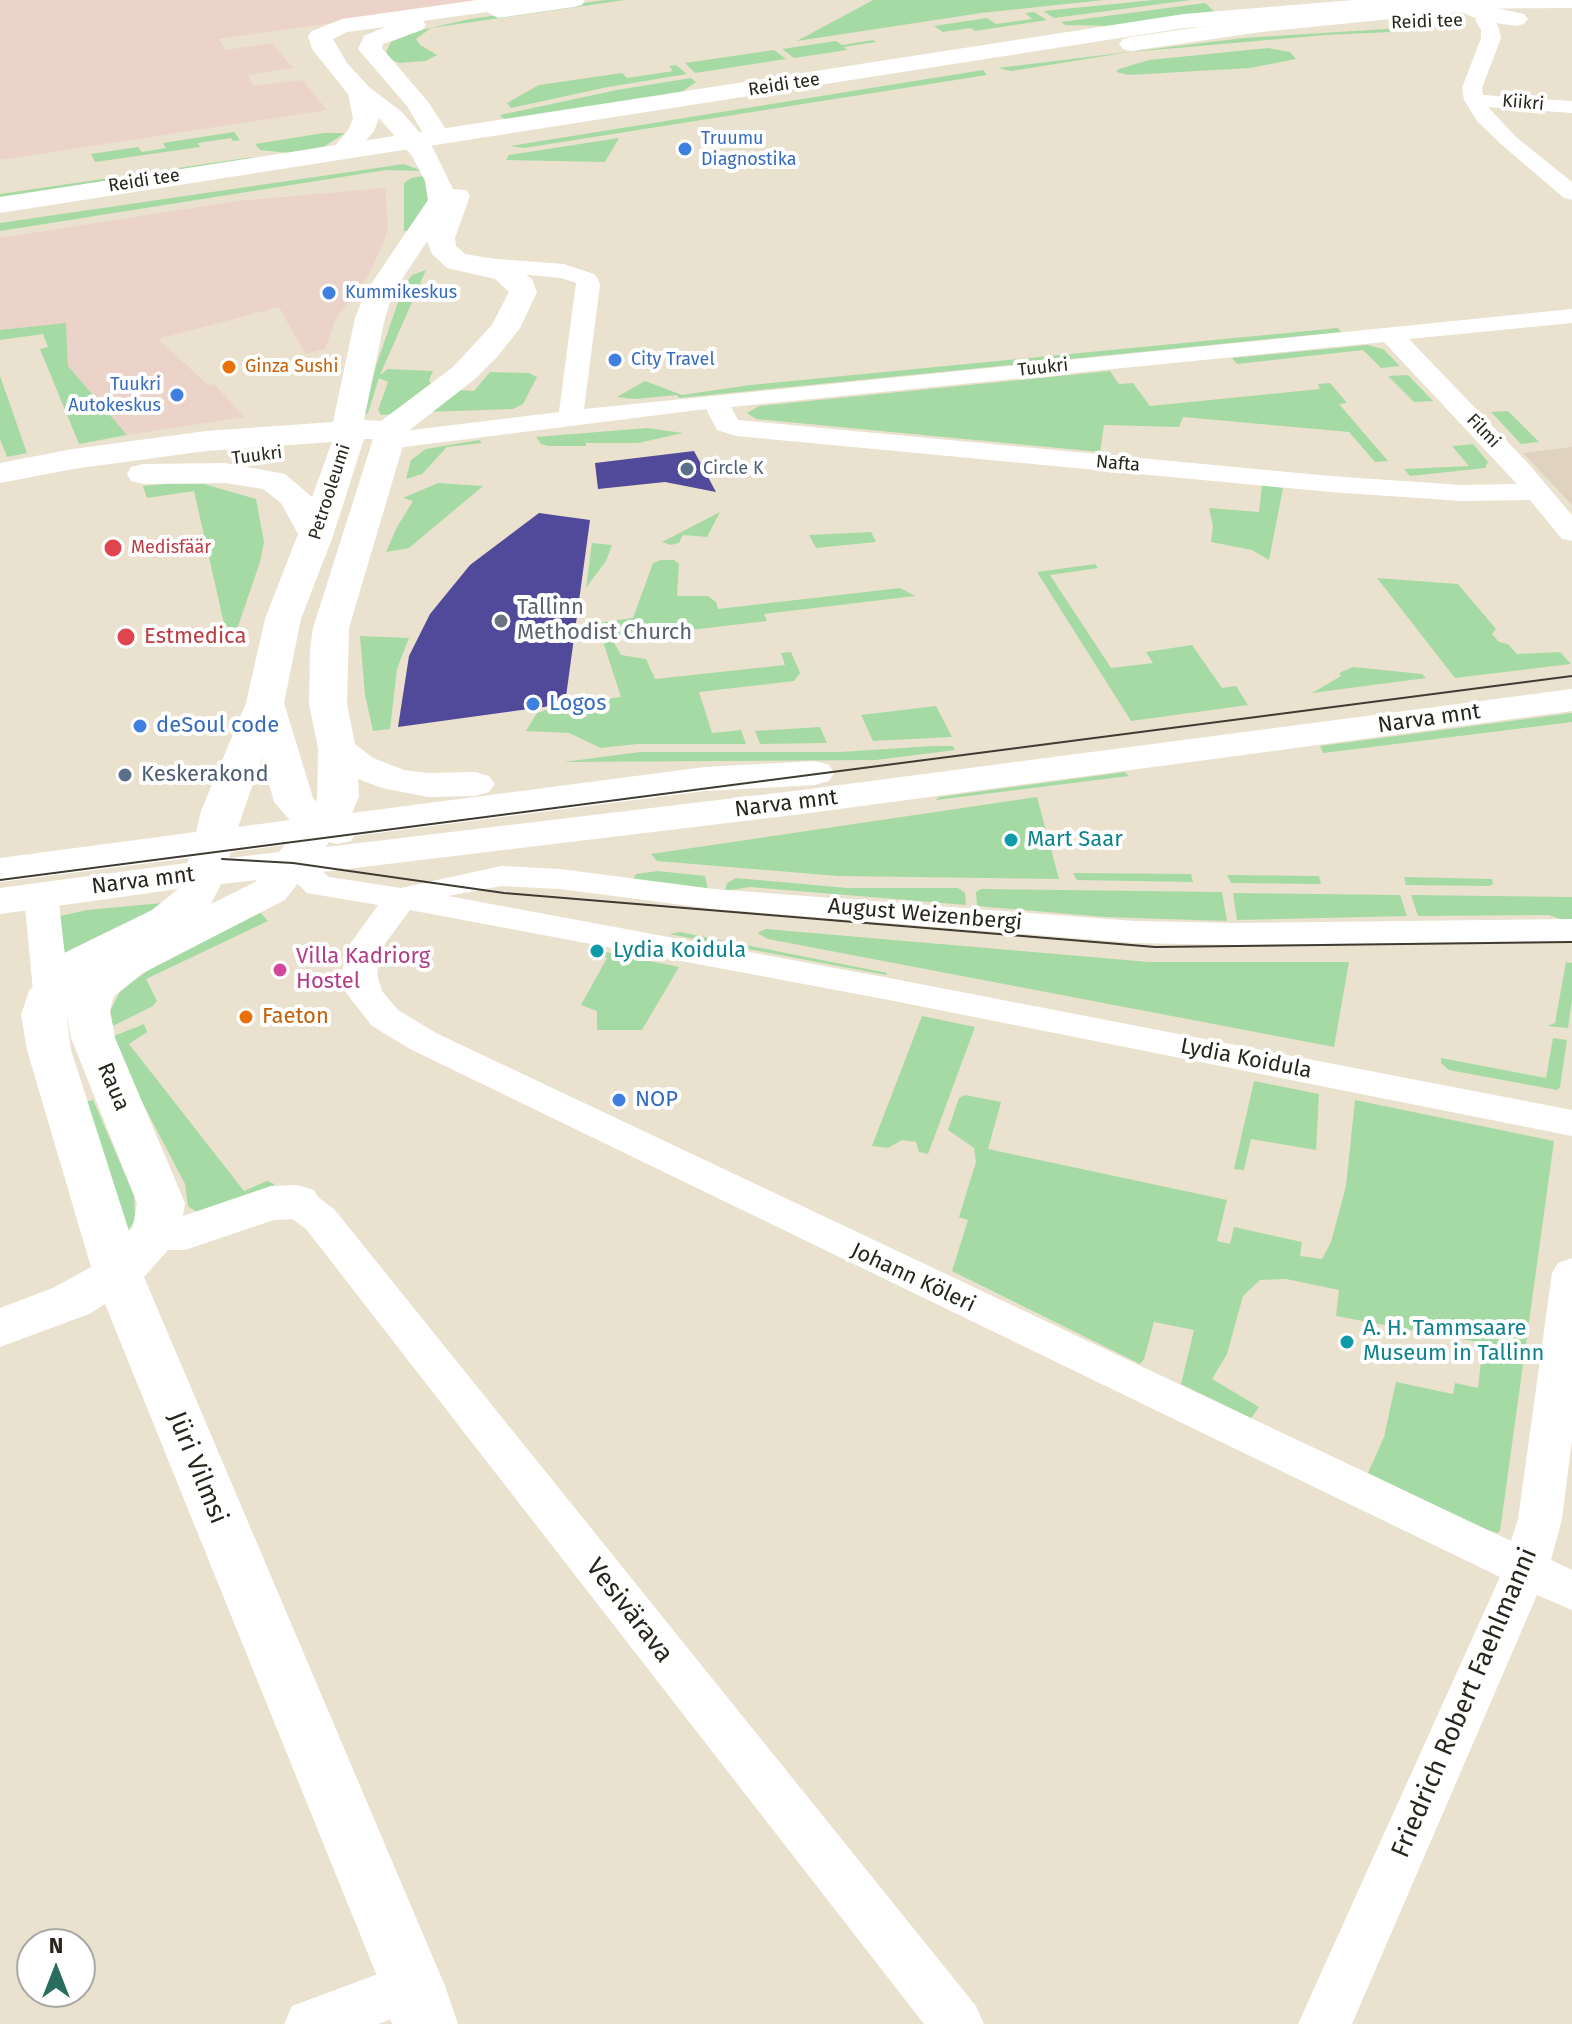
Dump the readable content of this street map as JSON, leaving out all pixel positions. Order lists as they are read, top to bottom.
{
  "streets": {
    "street": [
      "Reidi tee",
      "Kiikri",
      "Tuukri",
      "Filmi",
      "Nafta",
      "Petrooleumi",
      "Narva mnt",
      "August Weizenbergi",
      "Lydia Koidula",
      "Raua",
      "Johann Köleri",
      "Jüri Vilmsi",
      "Vesivärava",
      "Friedrich Robert Faehlmanni"
    ]
  },
  "crossings": [
    ["Reidi tee", "Petrooleumi"],
    ["Tuukri", "Filmi"],
    ["Tuukri", "Nafta"],
    ["Tuukri", "Petrooleumi"],
    ["Filmi", "Nafta"],
    ["Petrooleumi", "Narva mnt"],
    ["Petrooleumi", "Raua"],
    ["Narva mnt", "August Weizenbergi"],
    ["Narva mnt", "Raua"],
    ["Narva mnt", "Jüri Vilmsi"],
    ["August Weizenbergi", "Lydia Koidula"],
    ["August Weizenbergi", "Raua"],
    ["August Weizenbergi", "Johann Köleri"],
    ["Lydia Koidula", "Johann Köleri"],
    ["Johann Köleri", "Friedrich Robert Faehlmanni"]
  ],
  "places": [
    "Truumu Diagnostika",
    "Kummikeskus",
    "City Travel",
    "Ginza Sushi",
    "Tuukri Autokeskus",
    "Circle K",
    "Medisfäär",
    "Tallinn Methodist Church",
    "Estmedica",
    "Logos",
    "deSoul code",
    "Keskerakond",
    "Mart Saar",
    "Lydia Koidula",
    "Villa Kadriorg Hostel",
    "Faeton",
    "NOP",
    "A. H. Tammsaare Museum in Tallinn"
  ],
  "north": "top"
}
